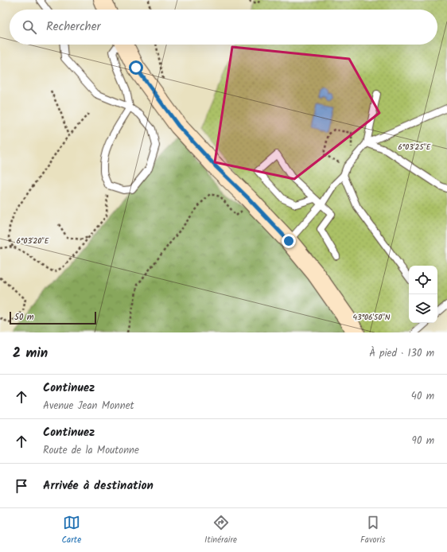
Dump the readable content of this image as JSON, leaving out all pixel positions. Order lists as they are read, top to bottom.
{
  "scale_bar": "50 m",
  "page": {
    "search": "Rechercher",
    "scale": "50 m",
    "heading": ["2 min", "À pied · 130 m"],
    "list": [
      ["Continuez", "Avenue Jean Monnet", "40 m"],
      ["Continuez", "Route de la Moutonne", "90 m"],
      "Arrivée à destination"
    ],
    "nav": ["Carte", "Itinéraire", "Favoris"]
  },
  "coordinates": ["6°03'25\"E", "6°03'20\"E", "43°06'50\"N"]
}
